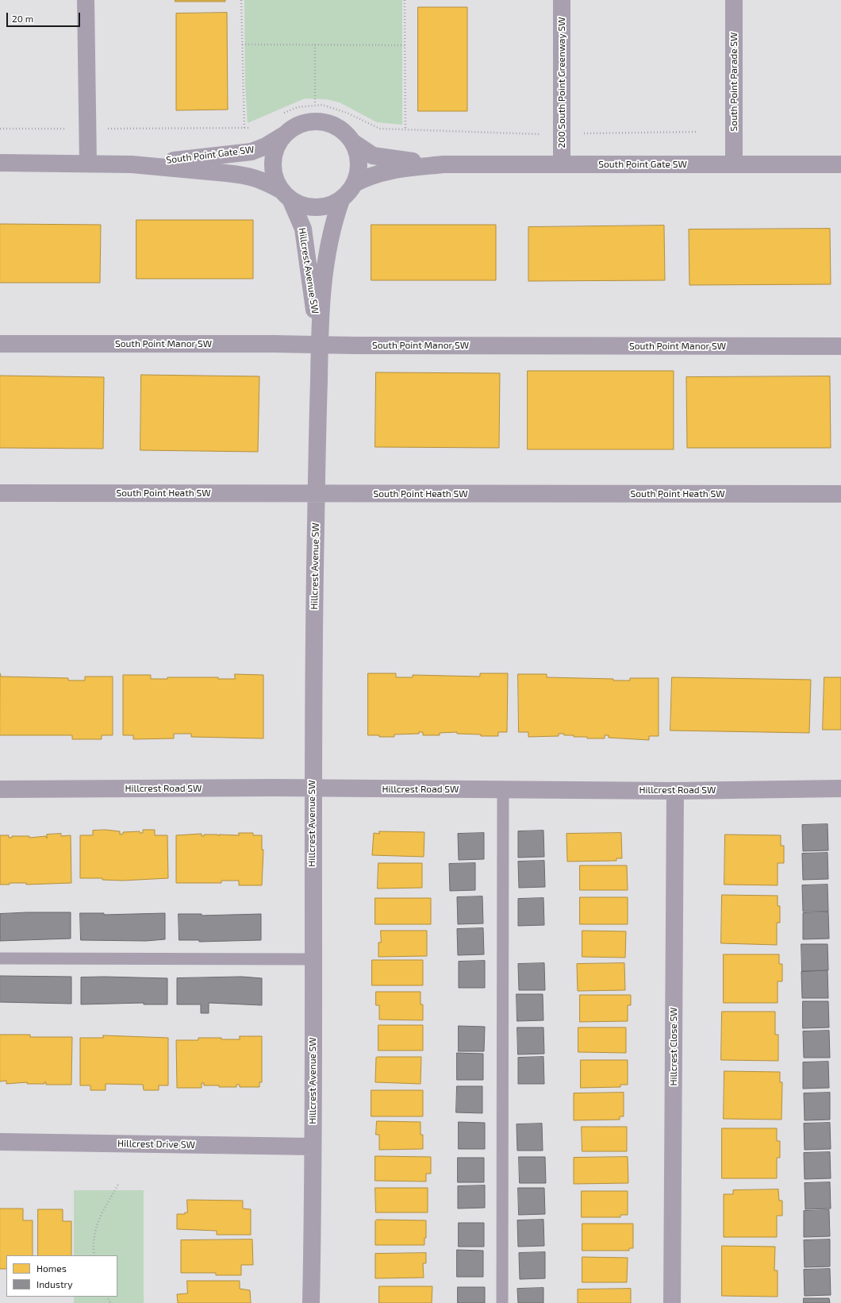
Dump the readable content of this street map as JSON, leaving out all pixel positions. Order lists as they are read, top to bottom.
{
  "streets": {
    "street": [
      "South Point Parade SW",
      "200 South Point Greenway SW",
      "South Point Gate SW",
      "Hillcrest Avenue SW",
      "South Point Manor SW",
      "South Point Heath SW",
      "Hillcrest Road SW",
      "Hillcrest Close SW",
      "Hillcrest Drive SW"
    ]
  },
  "crossings": [
    ["South Point Parade SW", "South Point Gate SW"],
    ["200 South Point Greenway SW", "South Point Gate SW"],
    ["South Point Gate SW", "Hillcrest Avenue SW"],
    ["Hillcrest Avenue SW", "South Point Manor SW"],
    ["Hillcrest Avenue SW", "South Point Heath SW"],
    ["Hillcrest Avenue SW", "Hillcrest Road SW"],
    ["Hillcrest Avenue SW", "Hillcrest Drive SW"],
    ["Hillcrest Road SW", "Hillcrest Close SW"]
  ],
  "legend": ["Homes", "Industry"],
  "scale_bar": "20 m"
}
